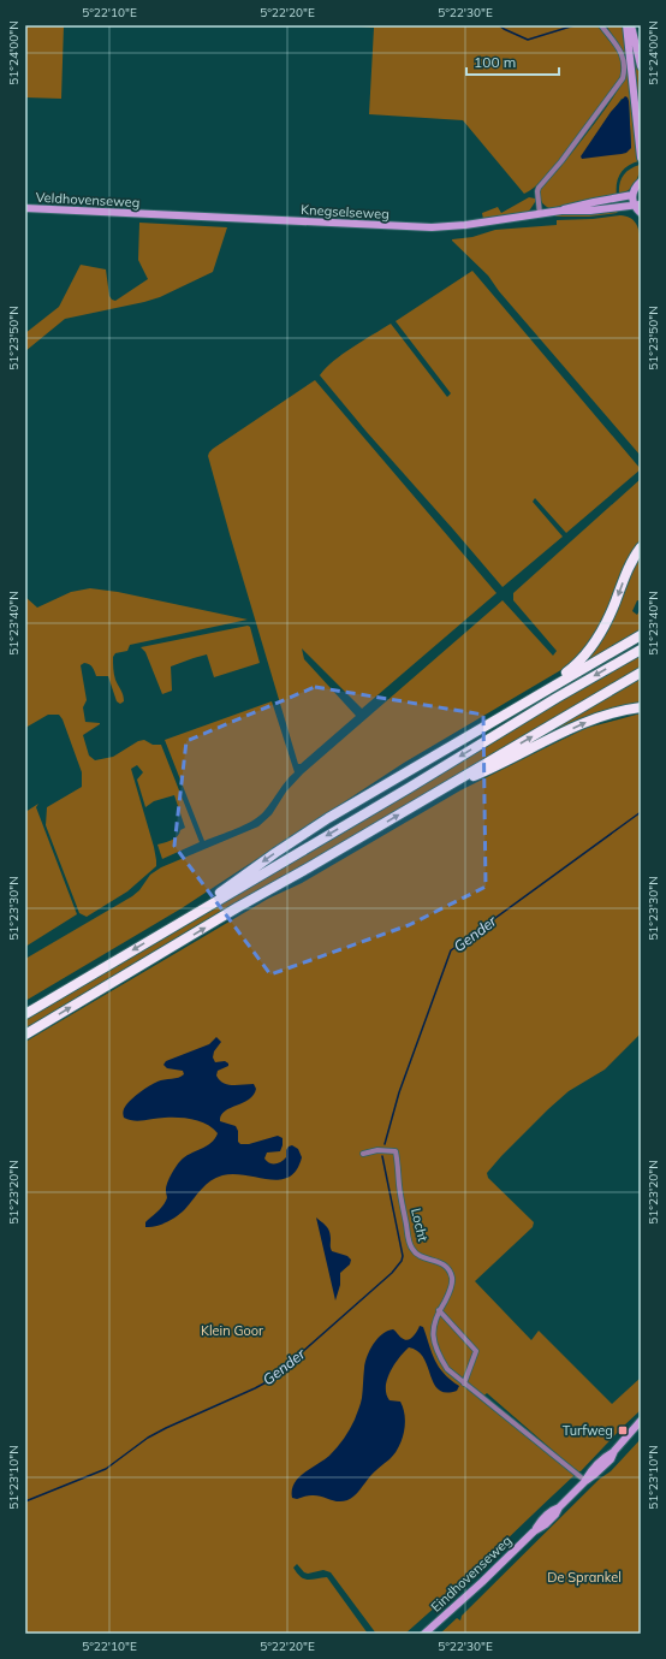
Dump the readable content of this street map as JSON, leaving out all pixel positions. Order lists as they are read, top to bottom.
{
  "streets": {
    "street": [
      "Veldhovenseweg",
      "Knegselseweg",
      "Locht",
      "Eindhovenseweg"
    ]
  },
  "crossings": [
    ["Veldhovenseweg", "Knegselseweg"],
    ["Locht", "Eindhovenseweg"]
  ],
  "water": ["Gender"],
  "parks": ["Klein Goor", "De Sprankel"],
  "places": {
    "transit": ["Turfweg"]
  },
  "scale_bar": "100 m",
  "coordinates": [
    "5°22'10\"E",
    "5°22'20\"E",
    "5°22'30\"E",
    "51°24'00\"N",
    "51°23'50\"N",
    "51°23'40\"N",
    "51°23'30\"N",
    "51°23'20\"N",
    "51°23'10\"N"
  ]
}
